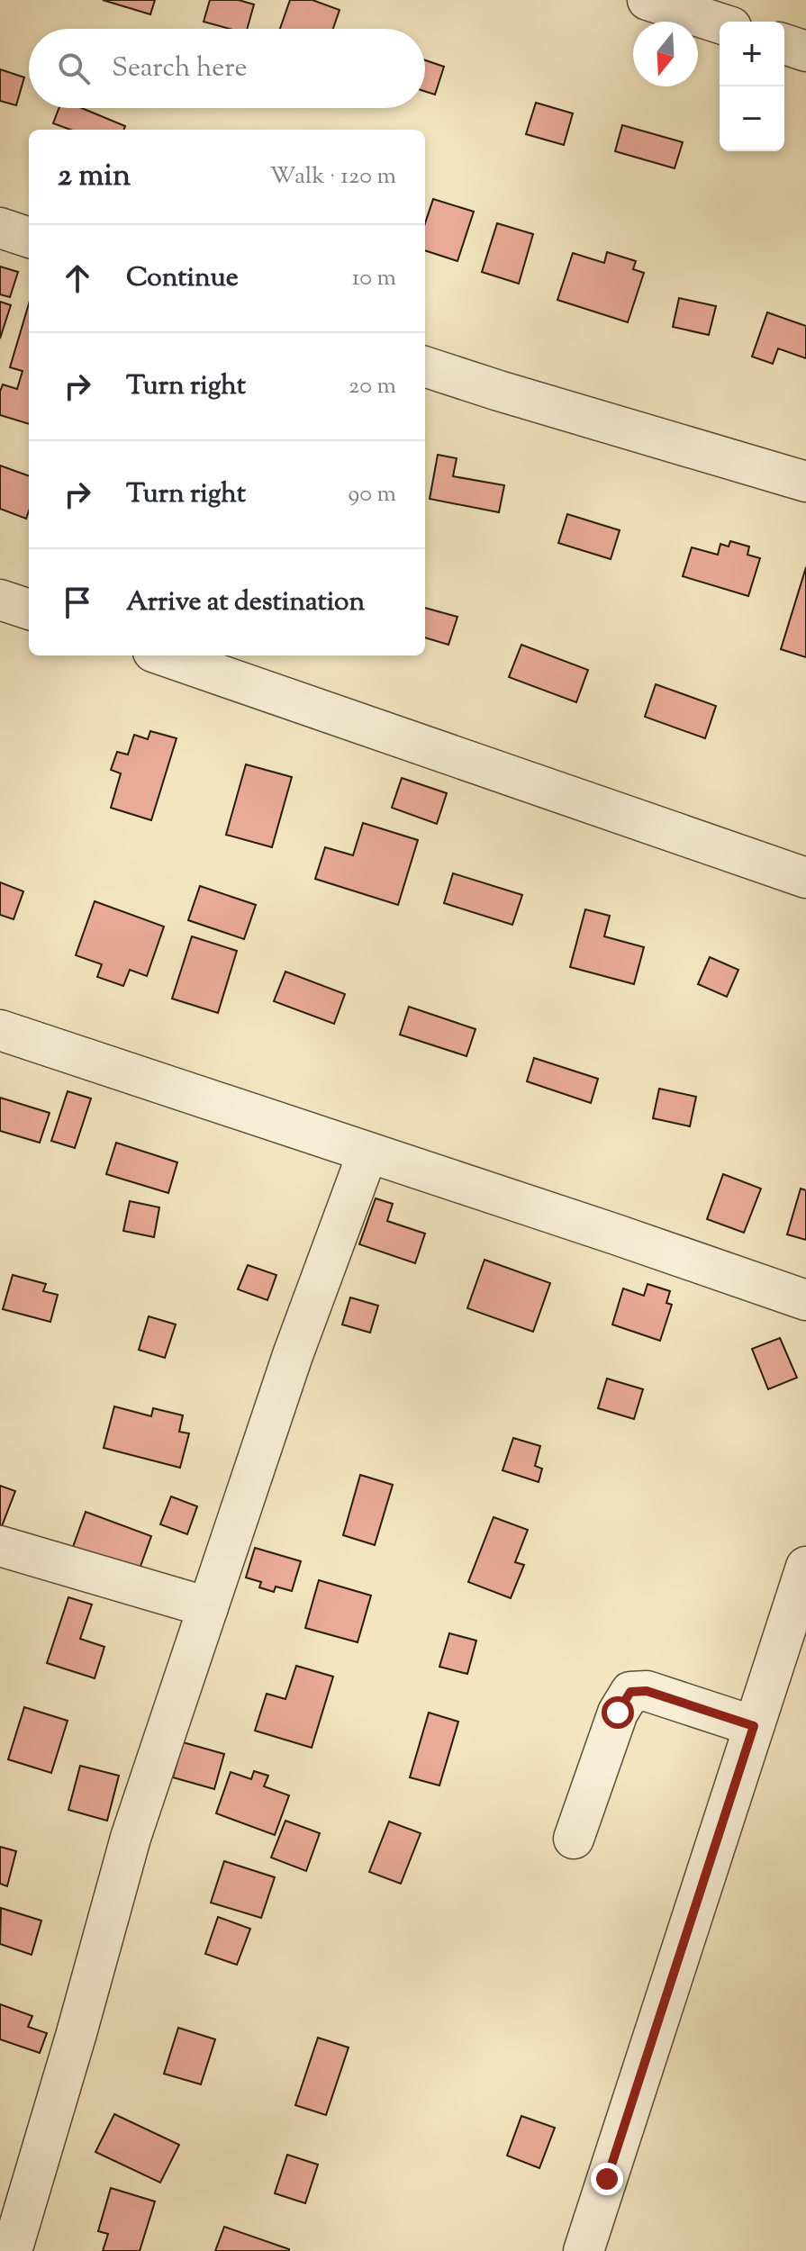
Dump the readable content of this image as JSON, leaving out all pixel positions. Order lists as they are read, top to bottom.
{
  "north": "bottom",
  "page": {
    "map_buttons": ["+", "−"],
    "search": "Search here",
    "heading": ["2 min", "Walk · 120 m"],
    "list": [
      ["Continue", "10 m"],
      ["Turn right", "20 m"],
      ["Turn right", "90 m"],
      "Arrive at destination"
    ]
  }
}
